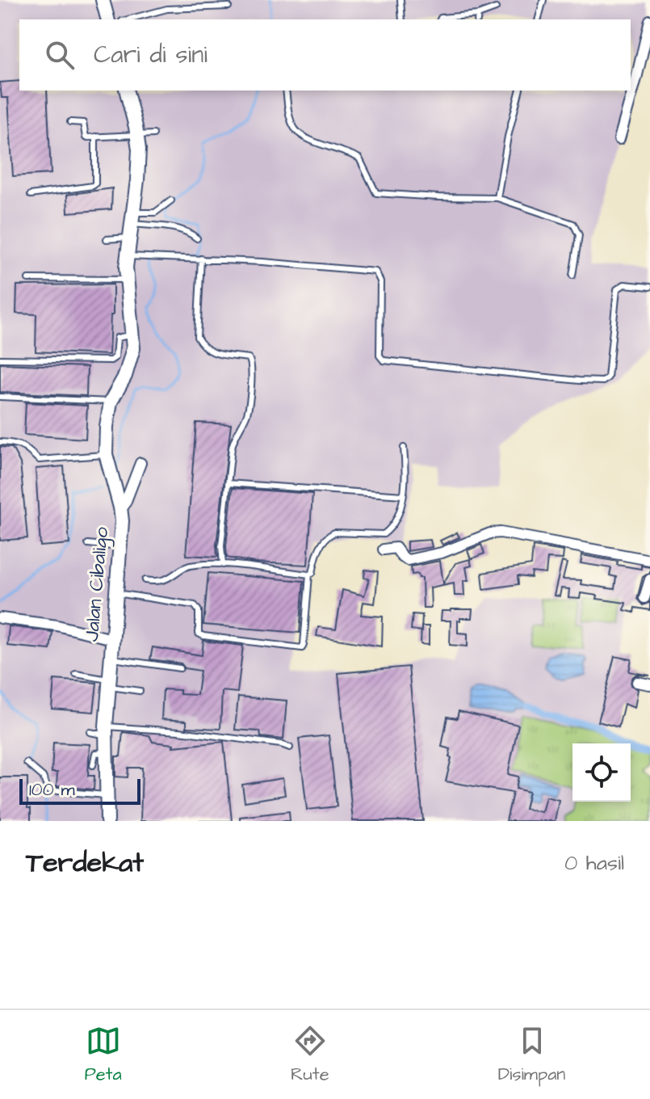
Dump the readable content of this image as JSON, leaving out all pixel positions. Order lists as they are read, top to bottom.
{
  "streets": {
    "main road": ["Jalan Cibaligo"]
  },
  "scale_bar": "100 m",
  "page": {
    "search": "Cari di sini",
    "scale": "100 m",
    "heading": ["Terdekat", "0 hasil"],
    "nav": ["Peta", "Rute", "Disimpan"]
  }
}
